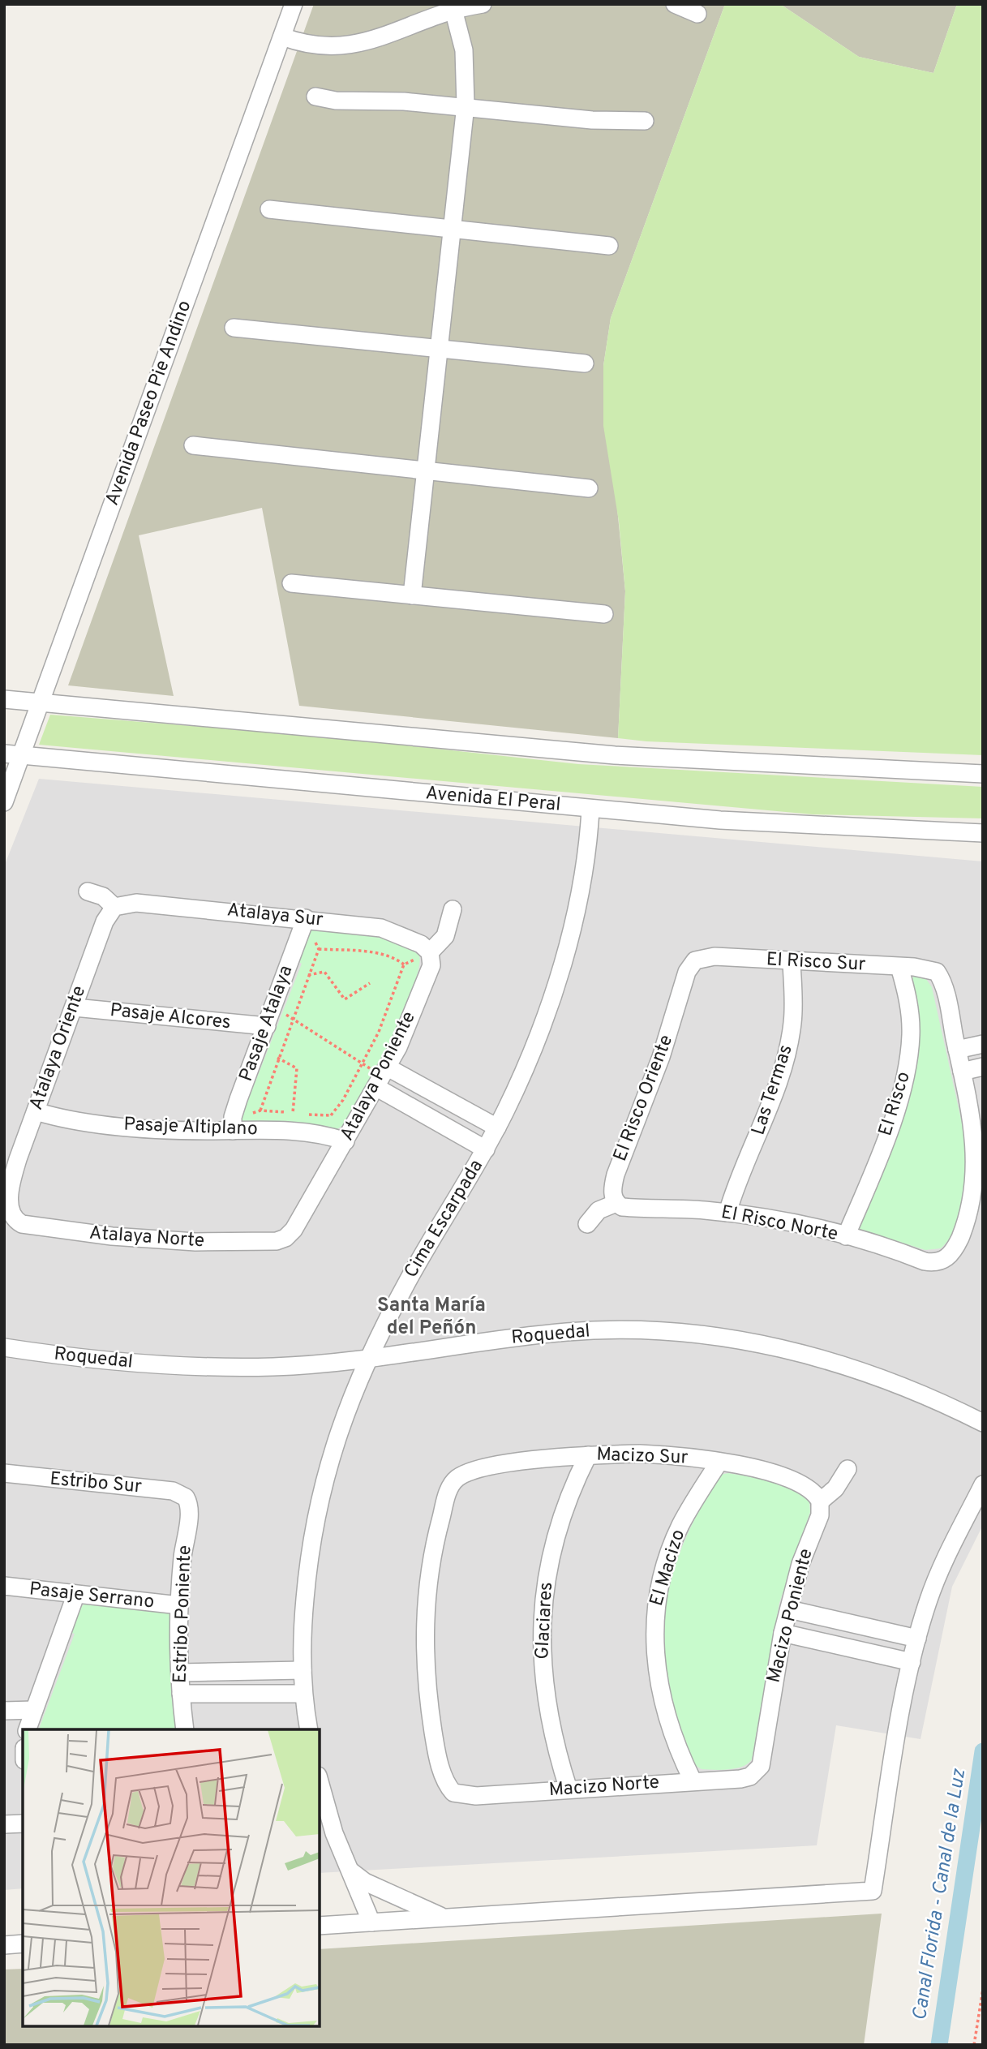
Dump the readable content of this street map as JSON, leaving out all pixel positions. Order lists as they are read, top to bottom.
{
  "streets": {
    "street": [
      "Avenida Paseo Pie Andino",
      "Avenida El Peral",
      "Atalaya Sur",
      "El Risco Sur",
      "Pasaje Alcores",
      "Pasaje Atalaya",
      "Atalaya Oriente",
      "Atalaya Poniente",
      "Las Termas",
      "El Risco Oriente",
      "El Risco",
      "Pasaje Altiplano",
      "Cima Escarpada",
      "El Risco Norte",
      "Atalaya Norte",
      "Roquedal",
      "Macizo Sur",
      "Estribo Sur",
      "El Macizo",
      "Pasaje Serrano",
      "Estribo Poniente",
      "Macizo Poniente",
      "Glaciares",
      "Macizo Norte"
    ]
  },
  "crossings": [
    ["Avenida Paseo Pie Andino", "Avenida El Peral"],
    ["Avenida El Peral", "Cima Escarpada"],
    ["Atalaya Sur", "Pasaje Atalaya"],
    ["Atalaya Sur", "Atalaya Oriente"],
    ["Atalaya Sur", "Atalaya Poniente"],
    ["El Risco Sur", "Las Termas"],
    ["El Risco Sur", "El Risco Oriente"],
    ["El Risco Sur", "El Risco"],
    ["Pasaje Alcores", "Pasaje Atalaya"],
    ["Pasaje Alcores", "Atalaya Oriente"],
    ["Pasaje Atalaya", "Pasaje Altiplano"],
    ["Atalaya Oriente", "Pasaje Altiplano"],
    ["Atalaya Oriente", "Atalaya Norte"],
    ["Atalaya Poniente", "Pasaje Altiplano"],
    ["Atalaya Poniente", "Atalaya Norte"],
    ["Las Termas", "El Risco Norte"],
    ["El Risco Oriente", "El Risco Norte"],
    ["El Risco", "El Risco Norte"],
    ["Cima Escarpada", "Roquedal"],
    ["Macizo Sur", "El Macizo"],
    ["Macizo Sur", "Macizo Poniente"],
    ["Macizo Sur", "Glaciares"],
    ["Macizo Sur", "Macizo Norte"],
    ["Estribo Sur", "Estribo Poniente"],
    ["El Macizo", "Macizo Norte"],
    ["Pasaje Serrano", "Estribo Poniente"],
    ["Macizo Poniente", "Macizo Norte"],
    ["Glaciares", "Macizo Norte"]
  ],
  "districts": ["Santa María del Peñón"],
  "water": ["Canal Florida - Canal de la Luz"]
}
